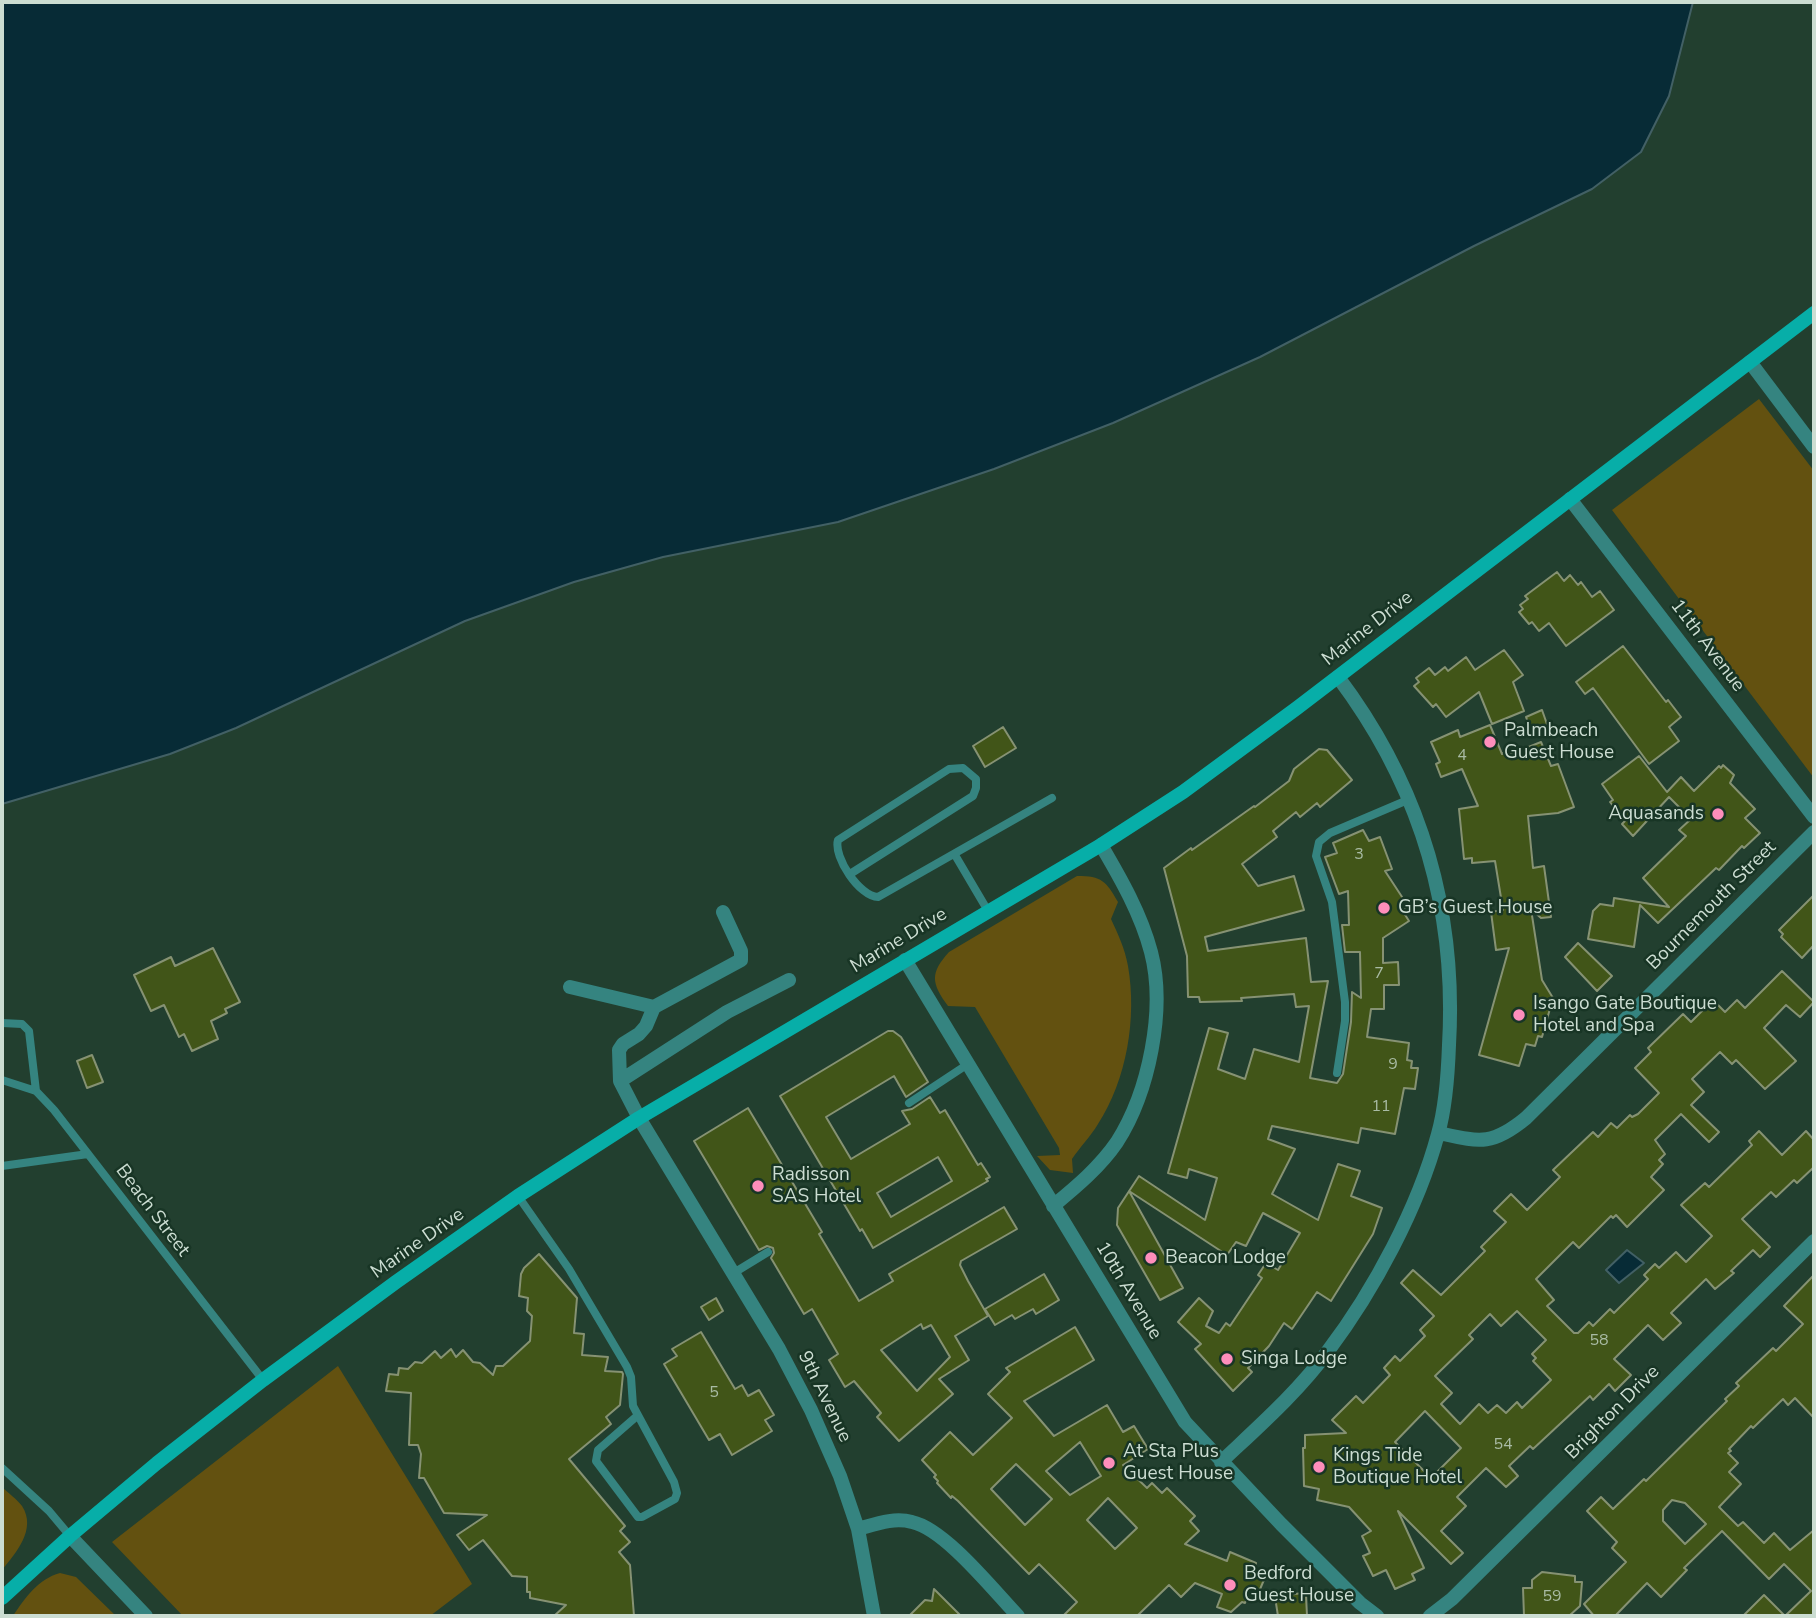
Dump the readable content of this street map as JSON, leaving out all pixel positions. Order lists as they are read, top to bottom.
{
  "streets": {
    "main road": ["Marine Drive"],
    "street": [
      "11th Avenue",
      "Bournemouth Street",
      "10th Avenue",
      "9th Avenue",
      "Brighton Drive"
    ],
    "lane": ["Beach Street"]
  },
  "crossings": [
    ["Marine Drive", "11th Avenue"],
    ["Marine Drive", "Beach Street"],
    ["Marine Drive", "10th Avenue"],
    ["Marine Drive", "9th Avenue"]
  ],
  "places": [
    "Palmbeach Guest House",
    "Aquasands",
    "GB’s Guest House",
    "Isango Gate Boutique Hotel and Spa",
    "Radisson SAS Hotel",
    "Beacon Lodge",
    "Singa Lodge",
    "At Sta Plus Guest House",
    "Kings Tide Boutique Hotel",
    "Bedford Guest House"
  ],
  "house_numbers": [
    "4",
    "3",
    "7",
    "9",
    "11",
    "58",
    "5",
    "54",
    "59"
  ]
}
